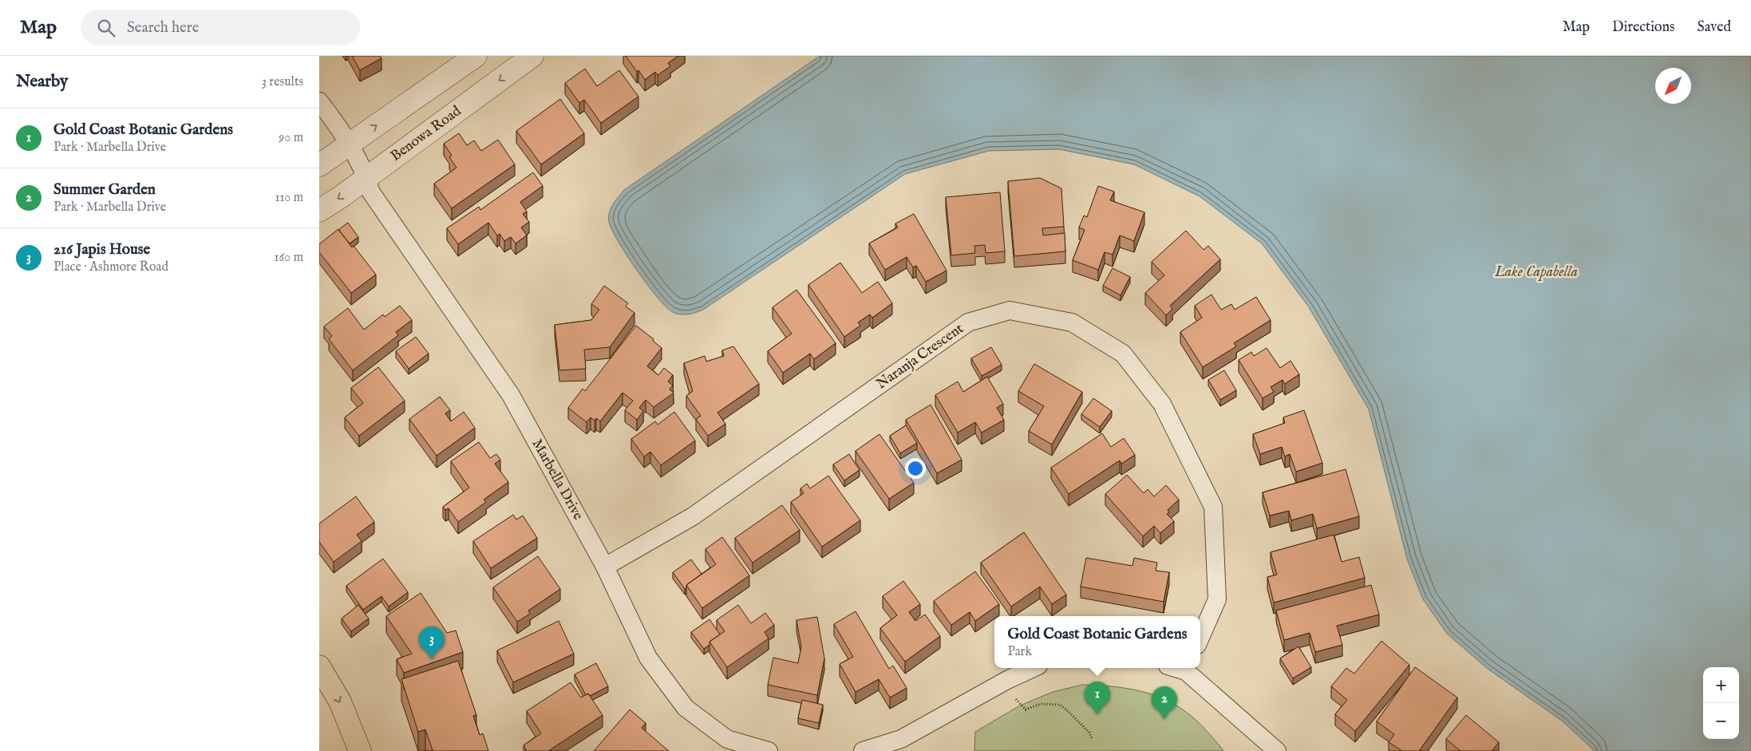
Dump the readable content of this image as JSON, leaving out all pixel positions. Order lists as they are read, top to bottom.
{
  "streets": {
    "street": ["Benowa Road", "Naranja Crescent", "Marbella Drive"]
  },
  "crossings": [
    ["Benowa Road", "Marbella Drive"],
    ["Naranja Crescent", "Marbella Drive"]
  ],
  "water": ["Lake Capabella"],
  "north": "bottom left",
  "page": {
    "header": "Map",
    "search": "Search here",
    "nav": ["Map", "Directions", "Saved"],
    "heading": ["Nearby", "3 results"],
    "list": [
      {
        "mark": "1",
        "name": "Gold Coast Botanic Gardens",
        "note": "Park · Marbella Drive",
        "value": "90 m"
      },
      {
        "mark": "2",
        "name": "Summer Garden",
        "note": "Park · Marbella Drive",
        "value": "110 m"
      },
      {
        "mark": "3",
        "name": "216 Japis House",
        "note": "Place · Ashmore Road",
        "value": "160 m"
      }
    ],
    "popup": ["Gold Coast Botanic Gardens", "Park"],
    "pins": ["3", "1", "2"],
    "map_buttons": ["+", "−"]
  }
}
